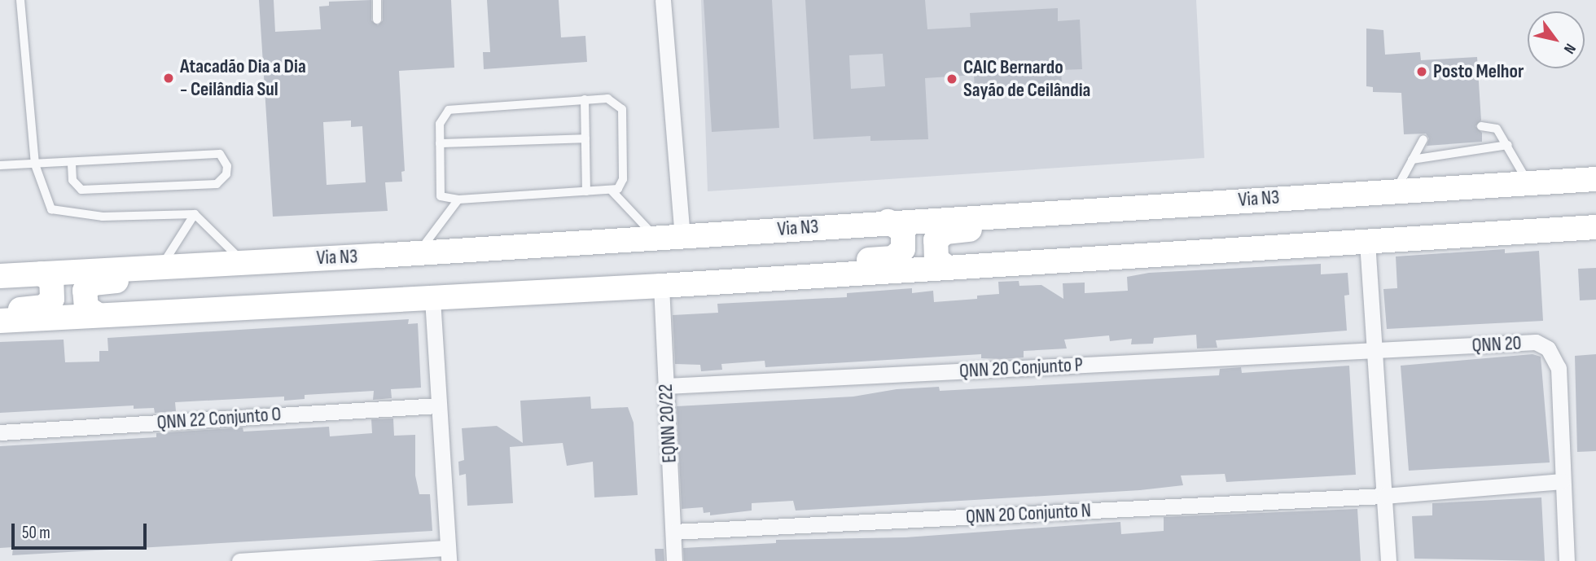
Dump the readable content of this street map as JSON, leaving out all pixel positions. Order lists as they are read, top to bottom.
{
  "streets": {
    "main road": ["Via N3"],
    "street": [
      "QNN 20",
      "QNN 20 Conjunto P",
      "QNN 22 Conjunto O",
      "EQNN 20/22",
      "QNN 20 Conjunto N"
    ]
  },
  "crossings": [
    ["QNN 20", "QNN 20 Conjunto P"],
    ["QNN 20 Conjunto P", "EQNN 20/22"],
    ["EQNN 20/22", "QNN 20 Conjunto N"]
  ],
  "places": ["Posto Melhor", "Atacadão Dia a Dia - Ceilândia Sul", "CAIC Bernardo Sayão de Ceilândia"],
  "scale_bar": "50 m",
  "north": "bottom right"
}
